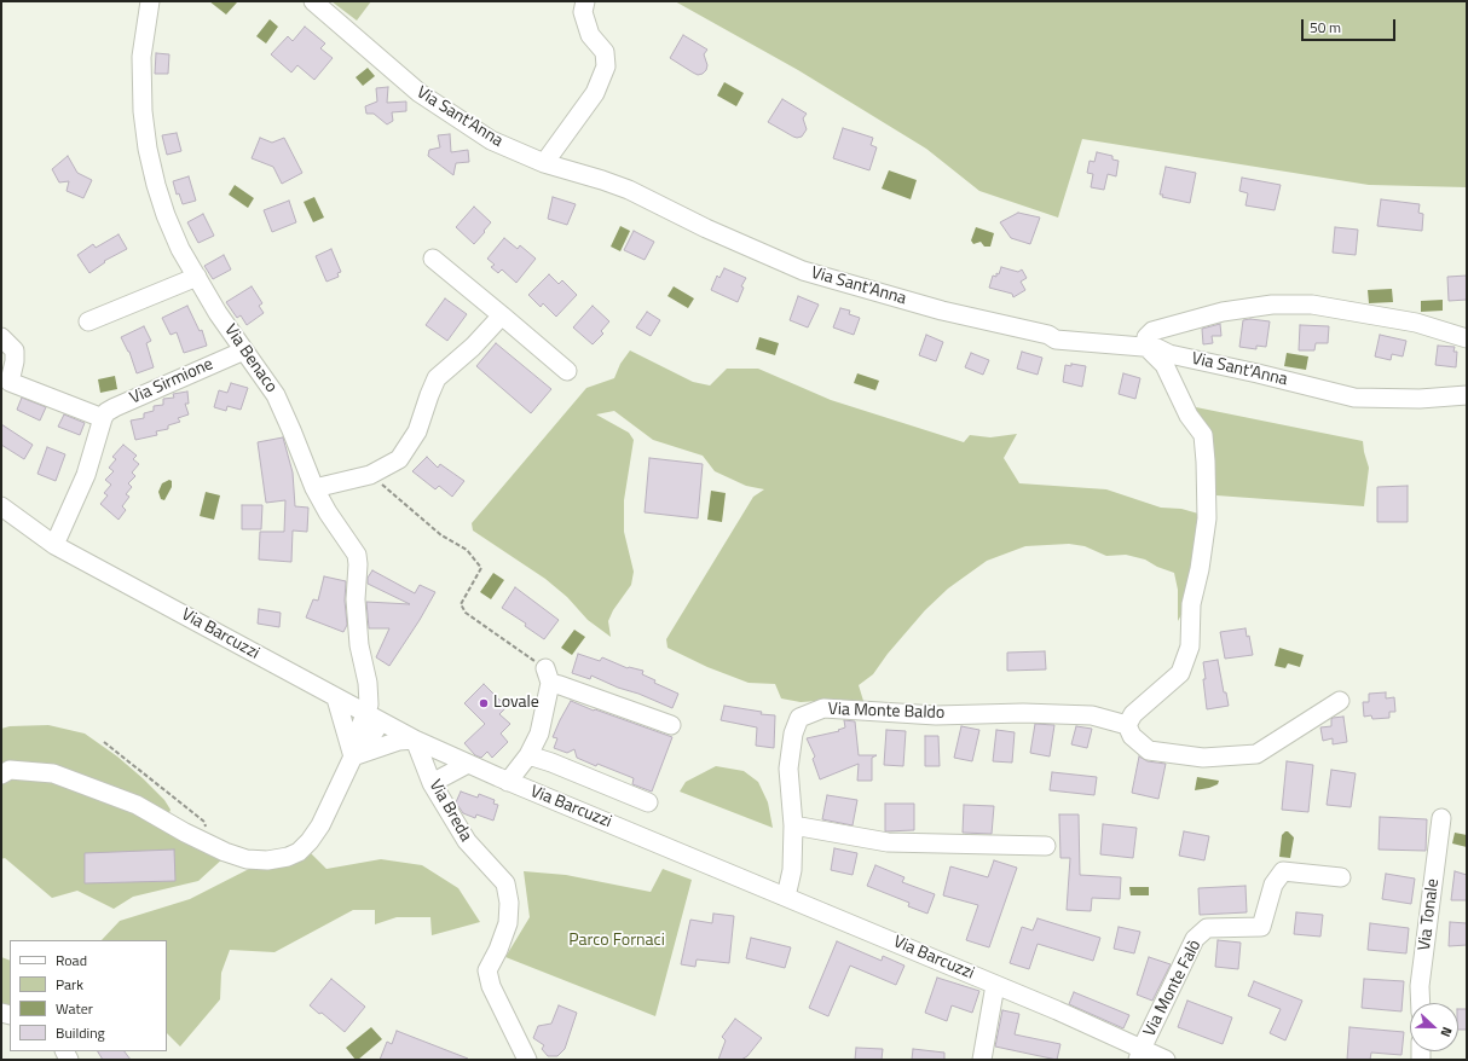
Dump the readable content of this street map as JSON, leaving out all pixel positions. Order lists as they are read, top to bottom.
{
  "streets": {
    "street": [
      "Via Sant'Anna",
      "Via Benaco",
      "Via Sirmione",
      "Via Barcuzzi",
      "Via Monte Baldo",
      "Via Breda",
      "Via Tonale",
      "Via Monte Falò"
    ]
  },
  "crossings": [
    ["Via Benaco", "Via Sirmione"],
    ["Via Benaco", "Via Barcuzzi"],
    ["Via Barcuzzi", "Via Monte Baldo"],
    ["Via Barcuzzi", "Via Breda"],
    ["Via Barcuzzi", "Via Monte Falò"]
  ],
  "parks": ["Parco Fornaci"],
  "places": ["Lovale"],
  "legend": [
    "Road",
    "Park",
    "Water",
    "Building"
  ],
  "scale_bar": "50 m",
  "north": "right"
}
